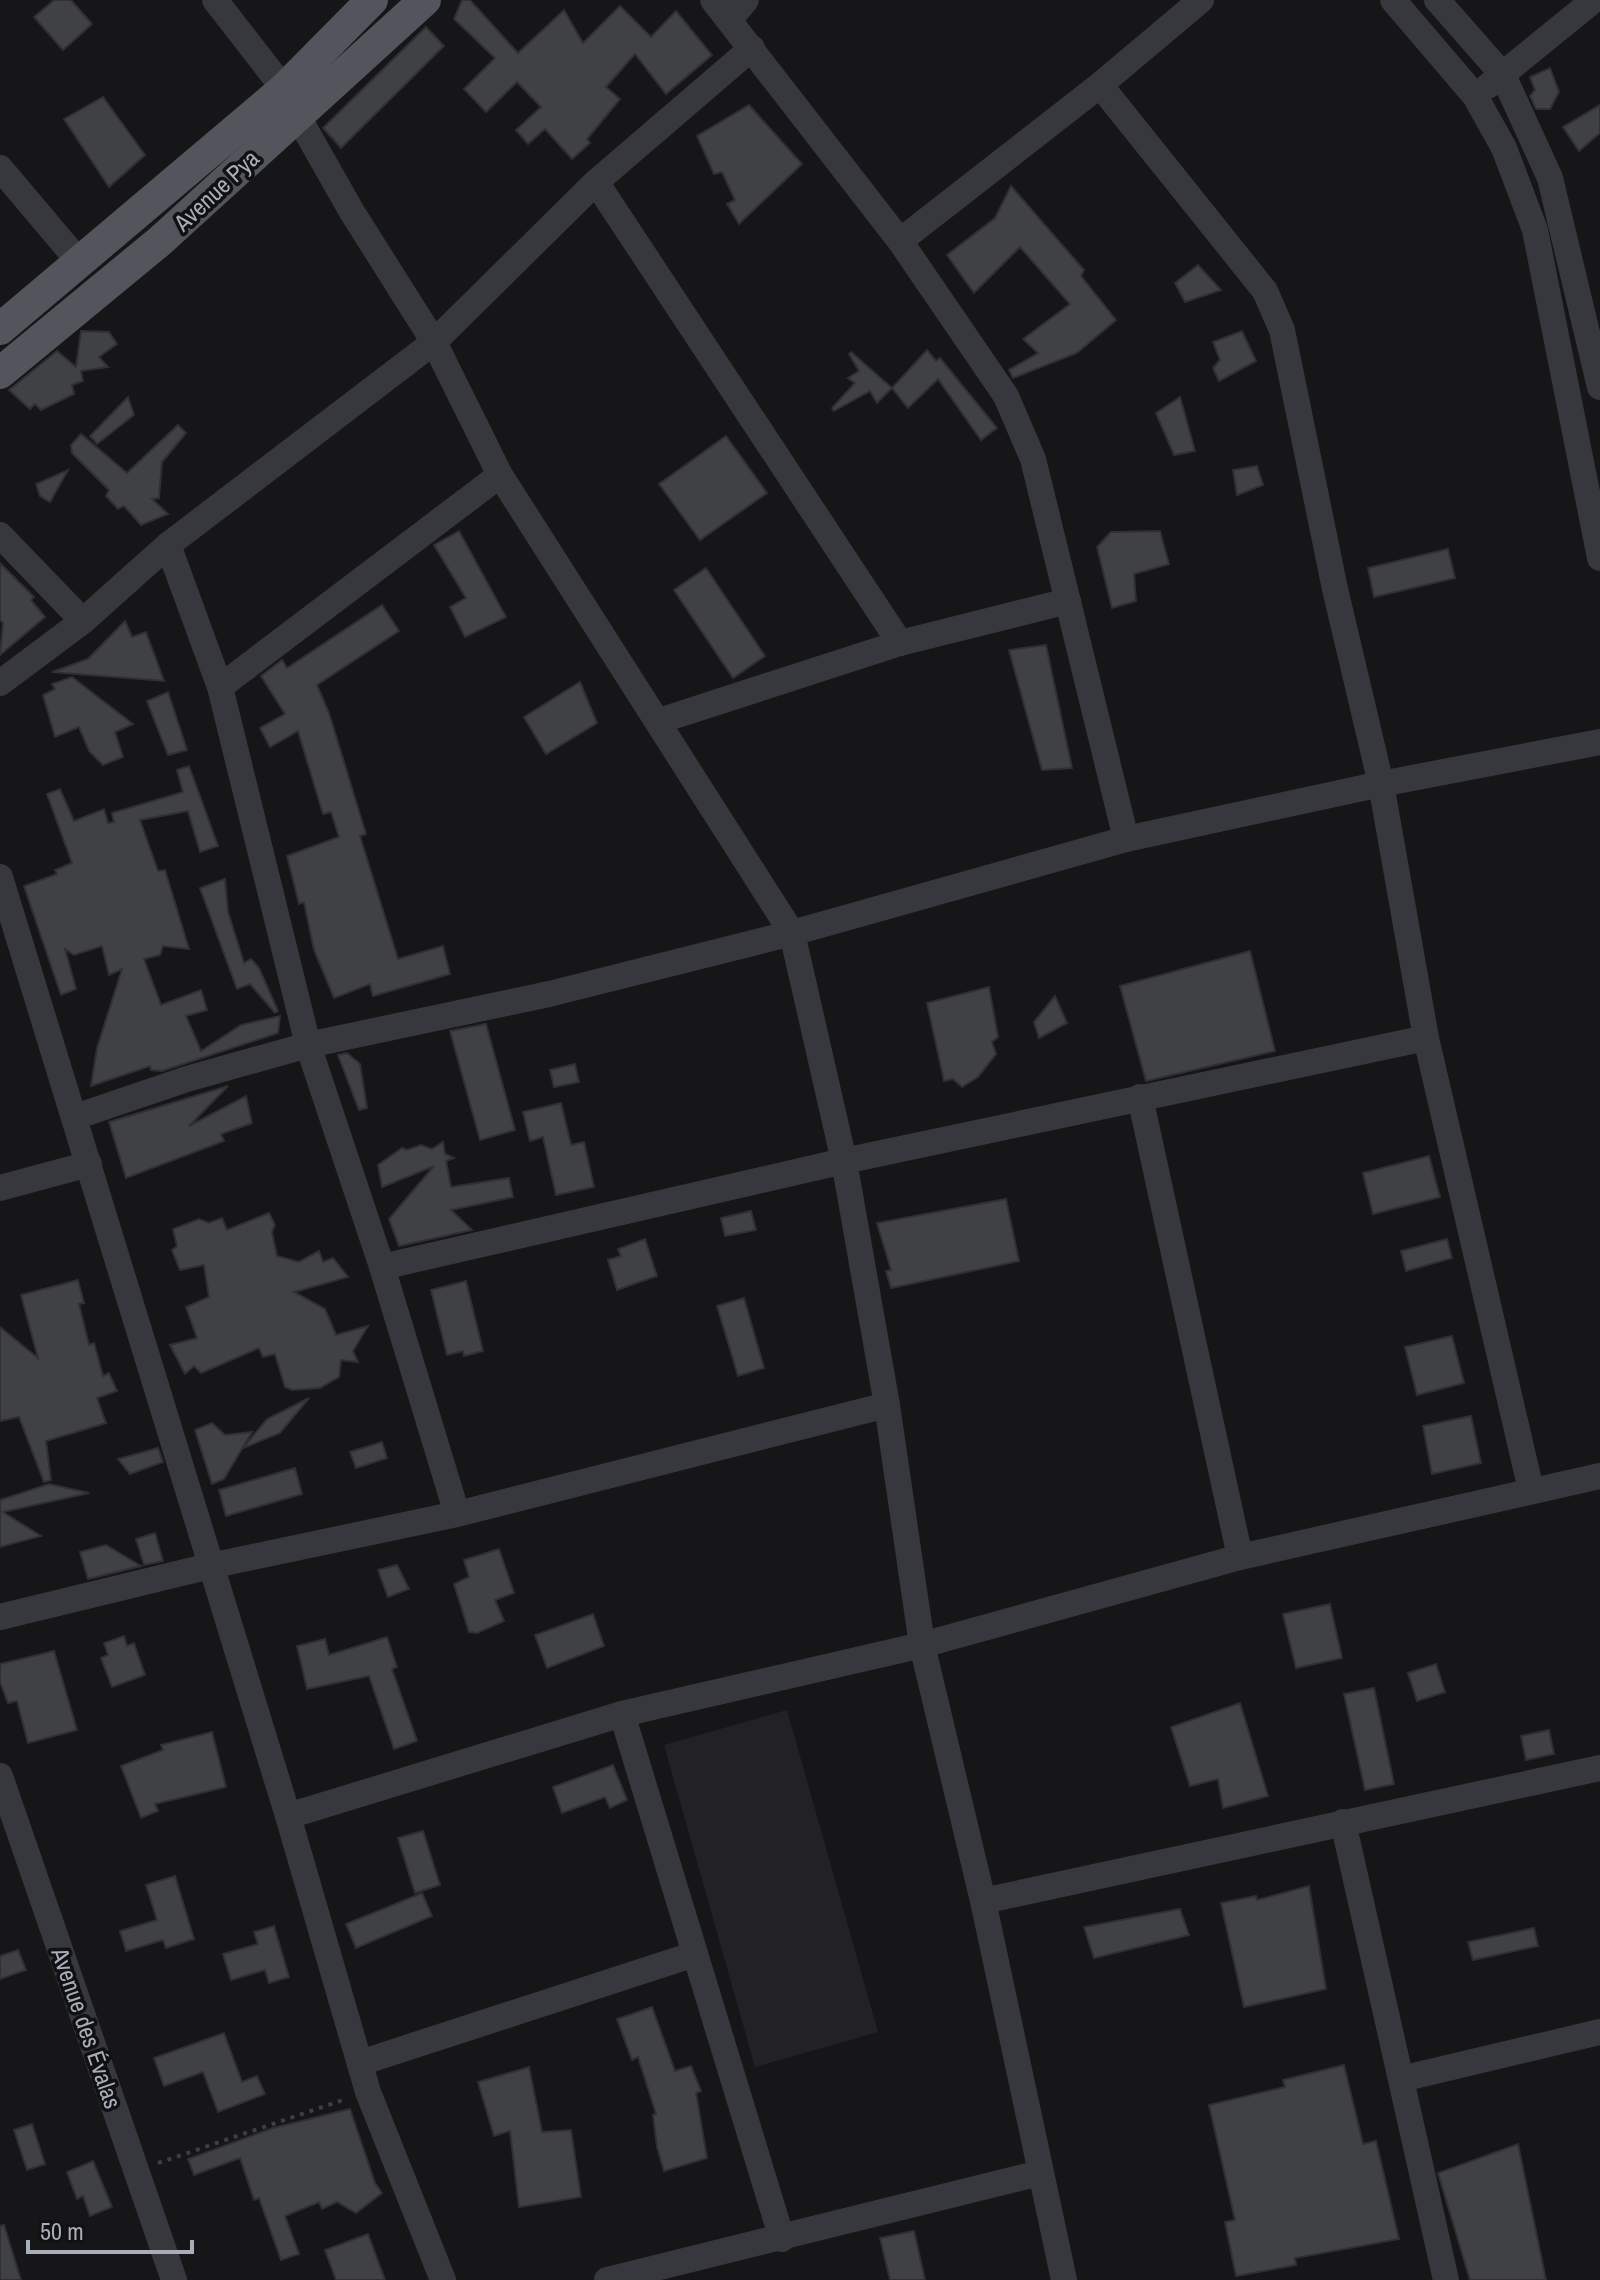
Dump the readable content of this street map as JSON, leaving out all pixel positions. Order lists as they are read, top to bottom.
{
  "streets": {
    "main road": ["Avenue Pya"],
    "street": ["Avenue des Évalas"]
  },
  "scale_bar": "50 m"
}
